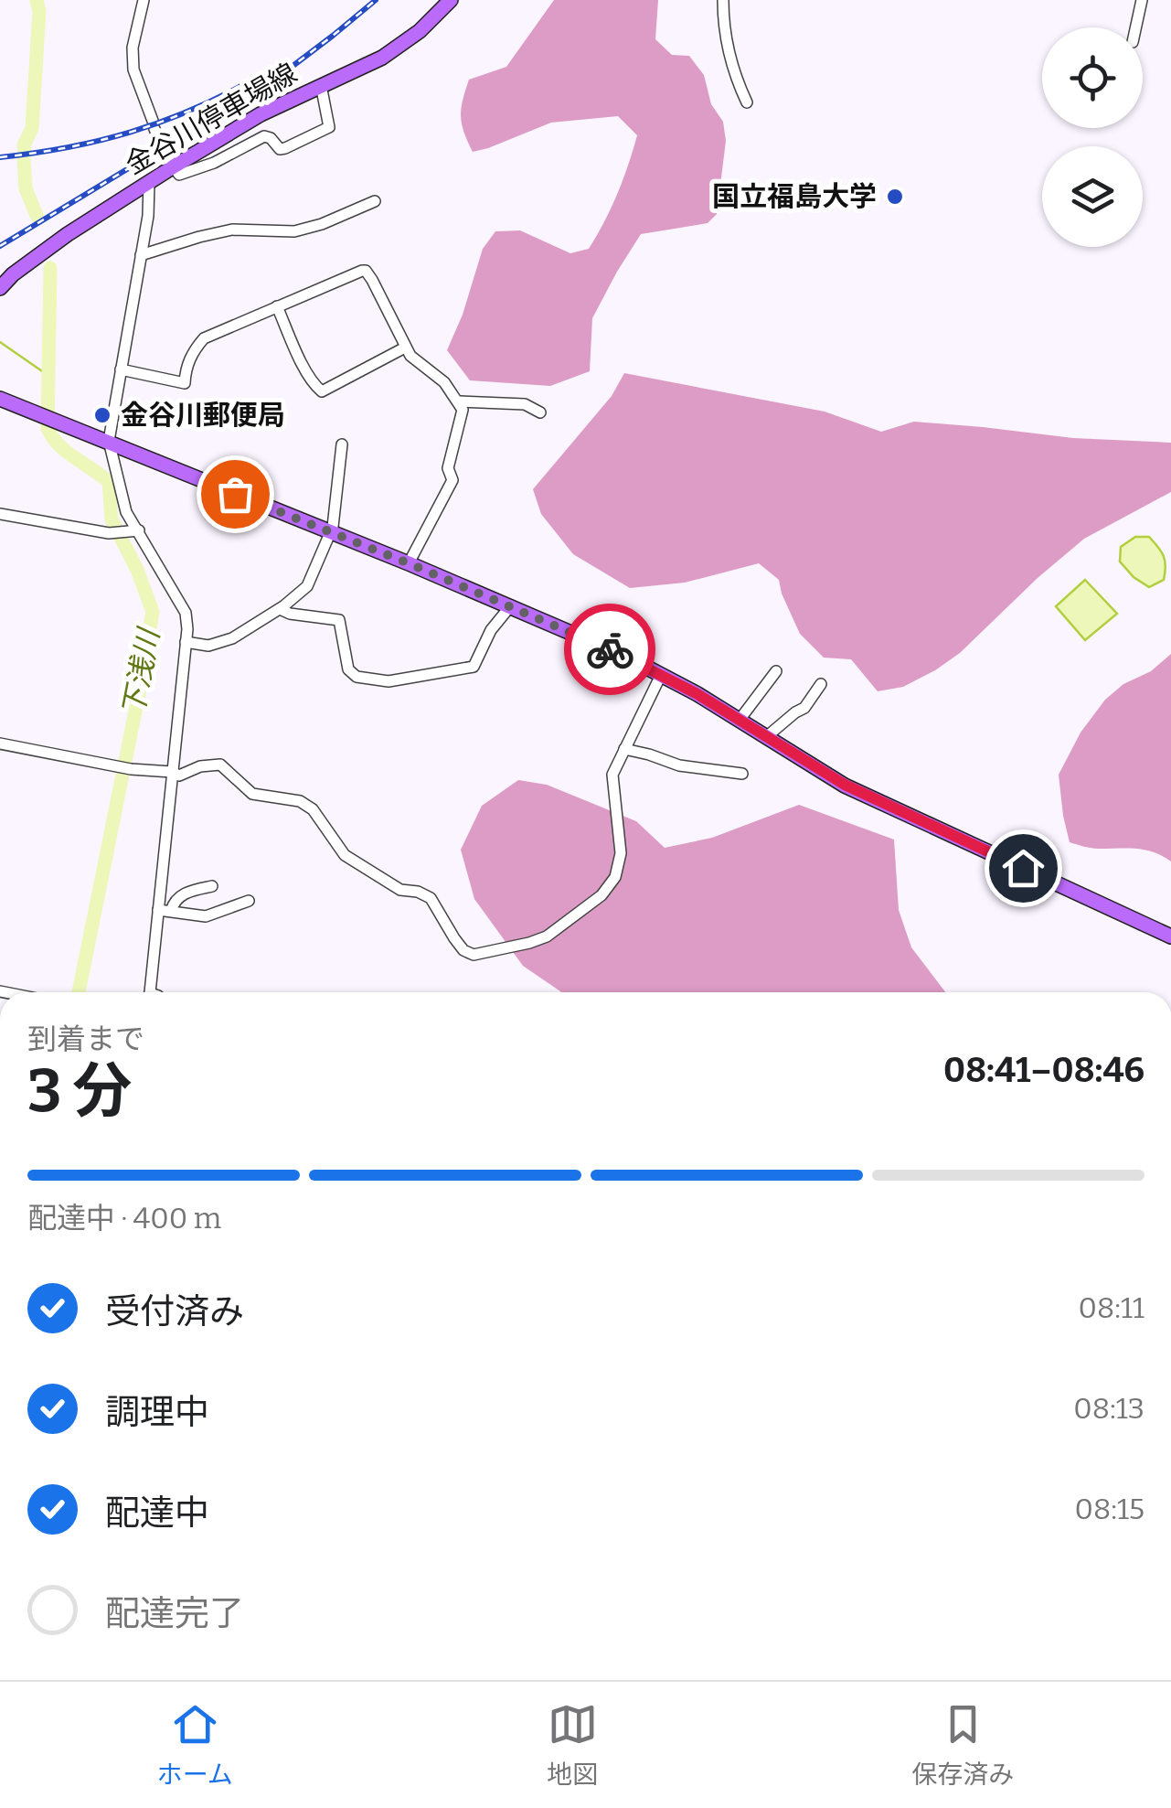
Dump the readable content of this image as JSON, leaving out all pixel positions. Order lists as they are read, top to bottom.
{
  "streets": {
    "main road": ["金谷川停車場線"]
  },
  "water": ["下浅川"],
  "places": ["国立福島大学", "金谷川郵便局"],
  "page": {
    "heading": ["3 分", "到着まで", "08:41–08:46"],
    "bar": "配達中 · 400 m",
    "list": [
      ["受付済み", "08:11"],
      ["調理中", "08:13"],
      ["配達中", "08:15"],
      "配達完了"
    ],
    "tabs": ["ホーム", "地図", "保存済み"]
  }
}
